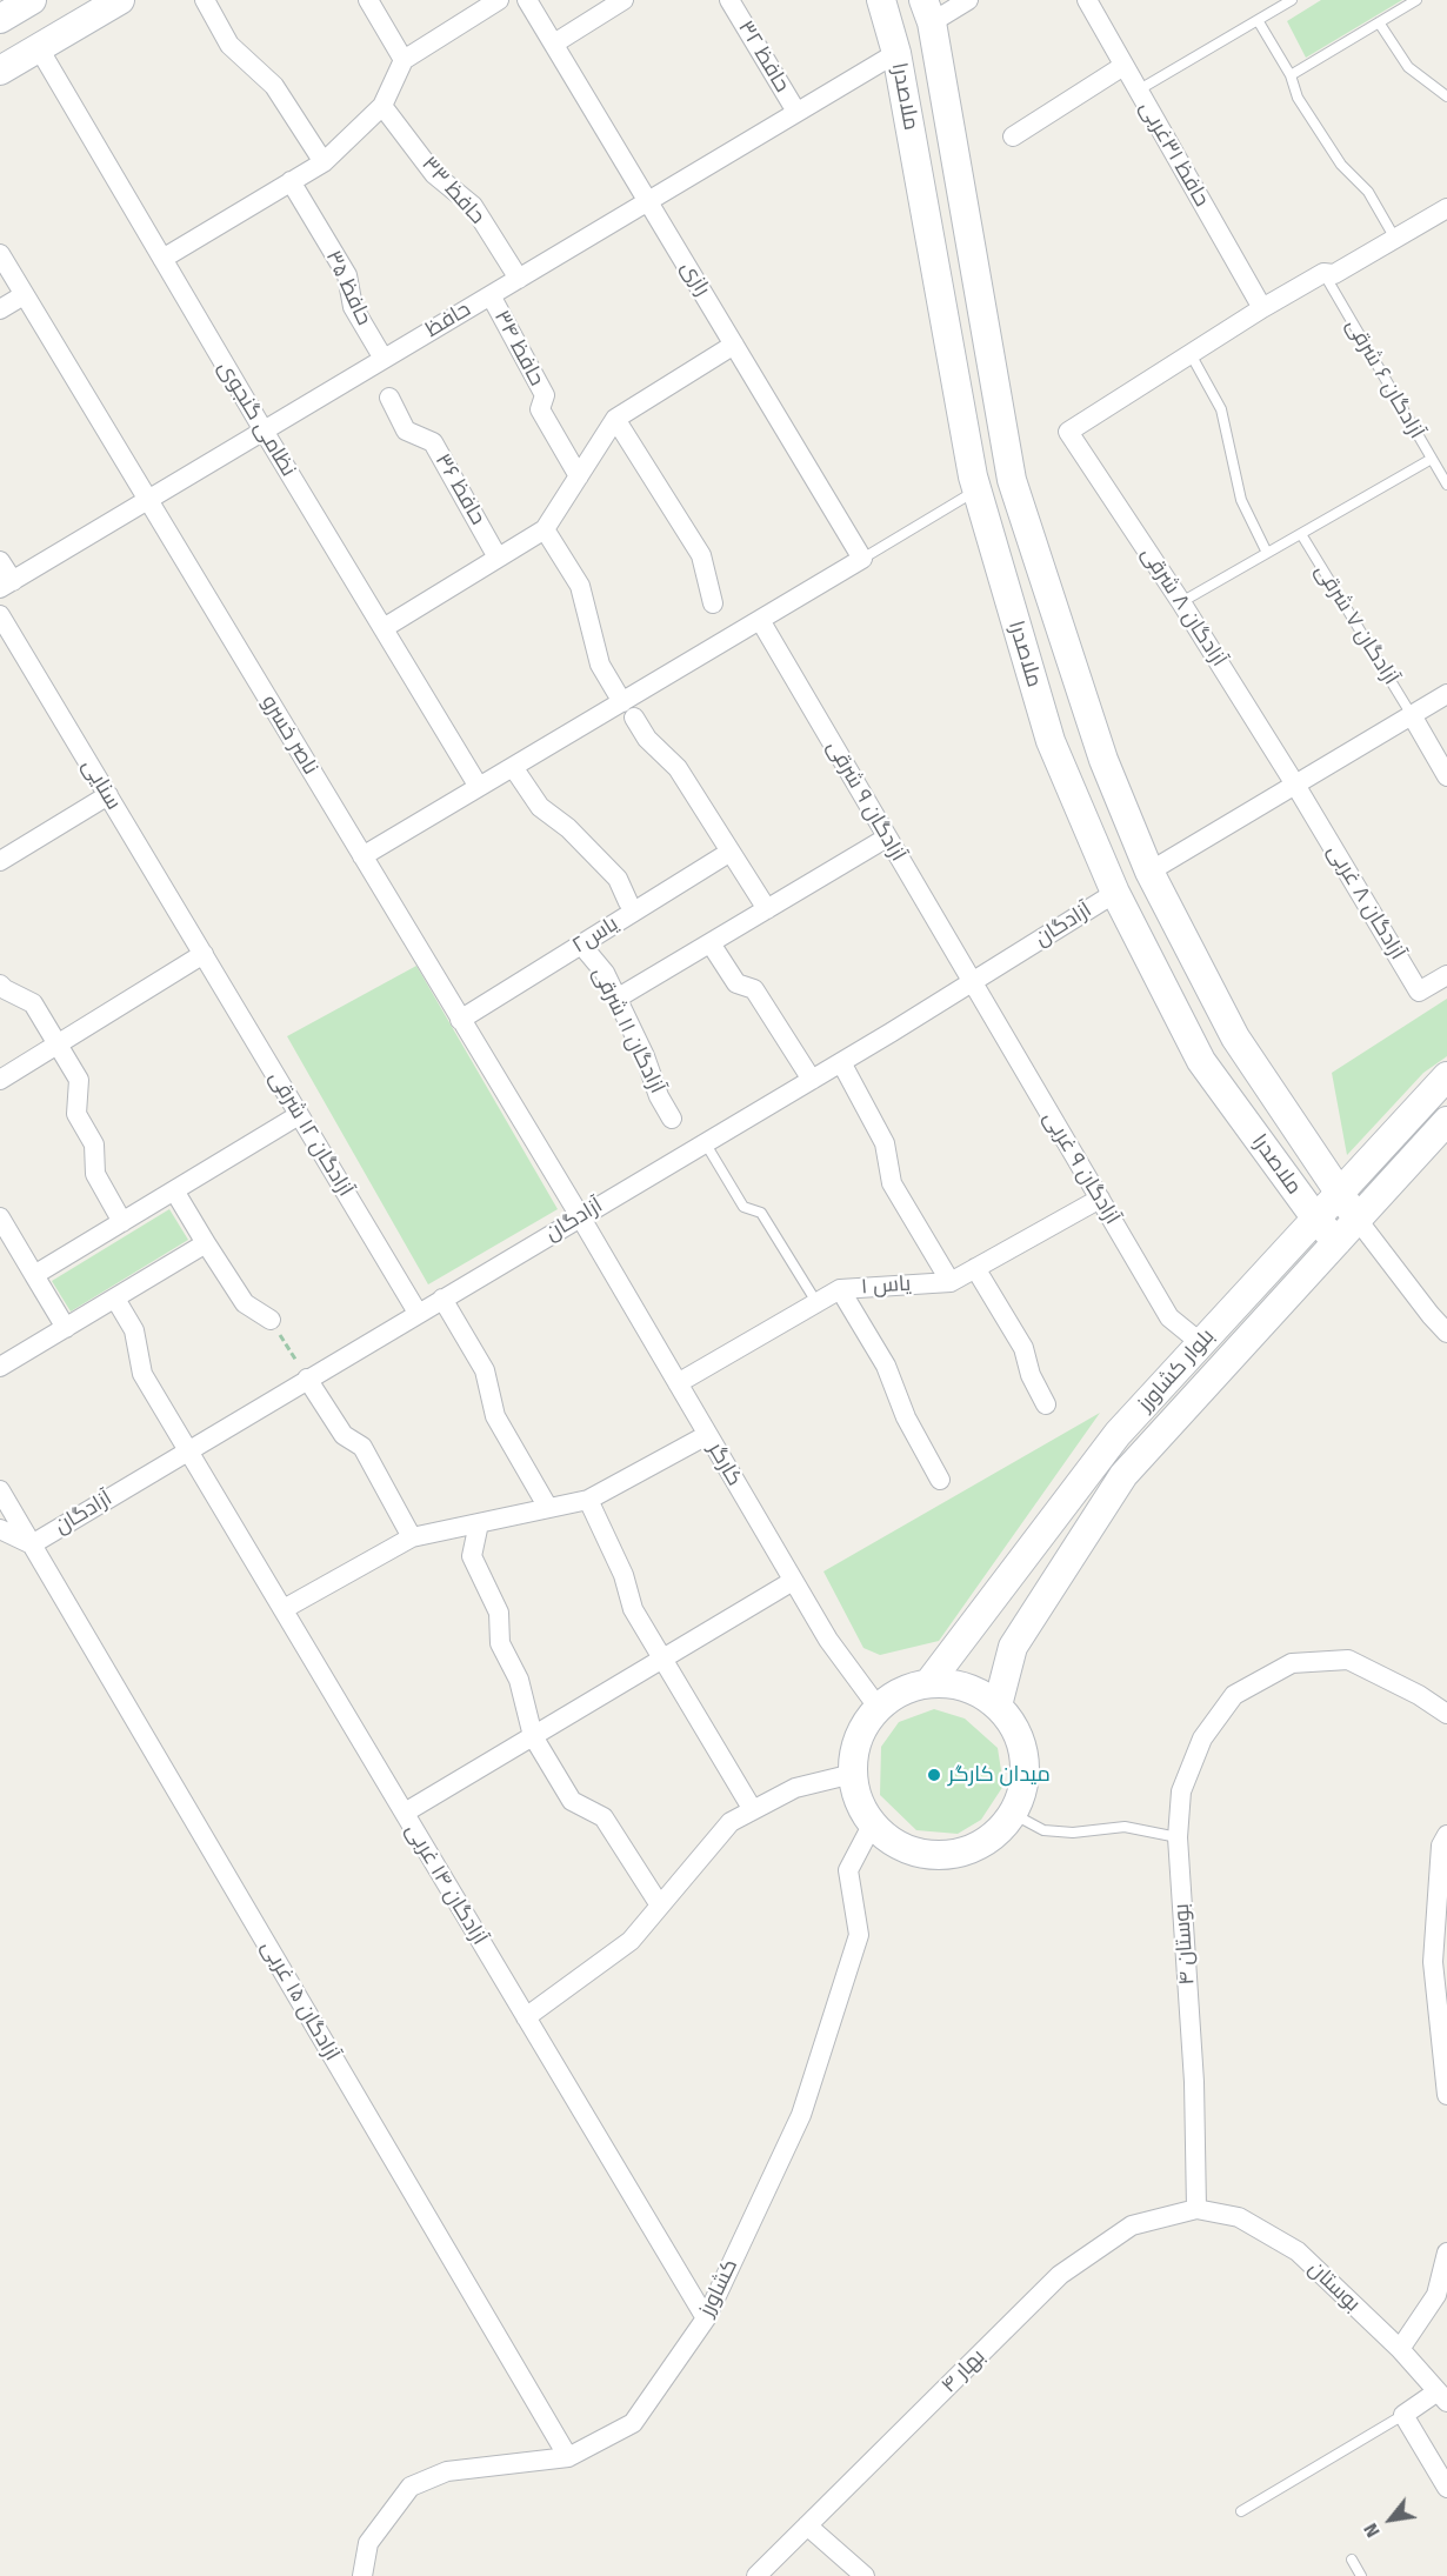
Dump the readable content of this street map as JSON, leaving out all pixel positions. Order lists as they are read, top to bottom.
{
  "streets": {
    "main road": ["ملاصدرا", "بلوار کشاورز"],
    "street": [
      "حافظ ۳۲",
      "حافظ ۳۱غربی",
      "حافظ ۳۳",
      "رازی",
      "حافظ ۳۵",
      "حافظ",
      "حافظ ۳۴",
      "نظامی گنجوی",
      "حافظ ۳۶",
      "آزادگان ۸ شرقی",
      "ناصر خسرو",
      "سنایی",
      "آزادگان ۹ شرقی",
      "آزادگان ۸ غربی",
      "آزادگان",
      "یاس۲",
      "آزادگان ۱۱ شرقی",
      "آزادگان ۱۲ شرقی",
      "آزادگان ۹ غربی",
      "یاس ۱",
      "کارگر",
      "آزادگان ۱۴ غربی",
      "بوستان ۴",
      "آزادگان ۱۵ غربی",
      "بوستان",
      "کشاورز",
      "بهار ۴"
    ],
    "lane": ["آزادگان ۶ شرقی", "آزادگان ۷ شرقی"]
  },
  "crossings": [
    ["حافظ ۳۲", "حافظ"],
    ["ملاصدرا", "حافظ"],
    ["ملاصدرا", "آزادگان"],
    ["ملاصدرا", "بلوار کشاورز"],
    ["حافظ ۳۳", "حافظ"],
    ["رازی", "حافظ"],
    ["حافظ ۳۵", "حافظ"],
    ["حافظ", "حافظ ۳۴"],
    ["حافظ", "نظامی گنجوی"],
    ["حافظ", "ناصر خسرو"],
    ["آزادگان ۸ شرقی", "آزادگان ۸ غربی"],
    ["ناصر خسرو", "آزادگان"],
    ["ناصر خسرو", "یاس۲"],
    ["ناصر خسرو", "کارگر"],
    ["سنایی", "آزادگان ۱۲ شرقی"],
    ["آزادگان ۹ شرقی", "آزادگان"],
    ["آزادگان ۹ شرقی", "آزادگان ۹ غربی"],
    ["آزادگان", "آزادگان ۱۲ شرقی"],
    ["آزادگان", "آزادگان ۹ غربی"],
    ["آزادگان", "کارگر"],
    ["آزادگان", "آزادگان ۱۴ غربی"],
    ["آزادگان", "آزادگان ۱۵ غربی"],
    ["یاس۲", "آزادگان ۱۱ شرقی"],
    ["آزادگان ۹ غربی", "یاس ۱"],
    ["آزادگان ۹ غربی", "بلوار کشاورز"],
    ["یاس ۱", "کارگر"],
    ["بلوار کشاورز", "کارگر"],
    ["بلوار کشاورز", "کشاورز"],
    ["کارگر", "کشاورز"],
    ["آزادگان ۱۴ غربی", "کشاورز"],
    ["بوستان ۴", "بوستان"],
    ["بوستان ۴", "بهار ۴"],
    ["آزادگان ۱۵ غربی", "کشاورز"],
    ["بوستان", "بهار ۴"]
  ],
  "places": ["میدان کارگر"],
  "north": "bottom left"
}
